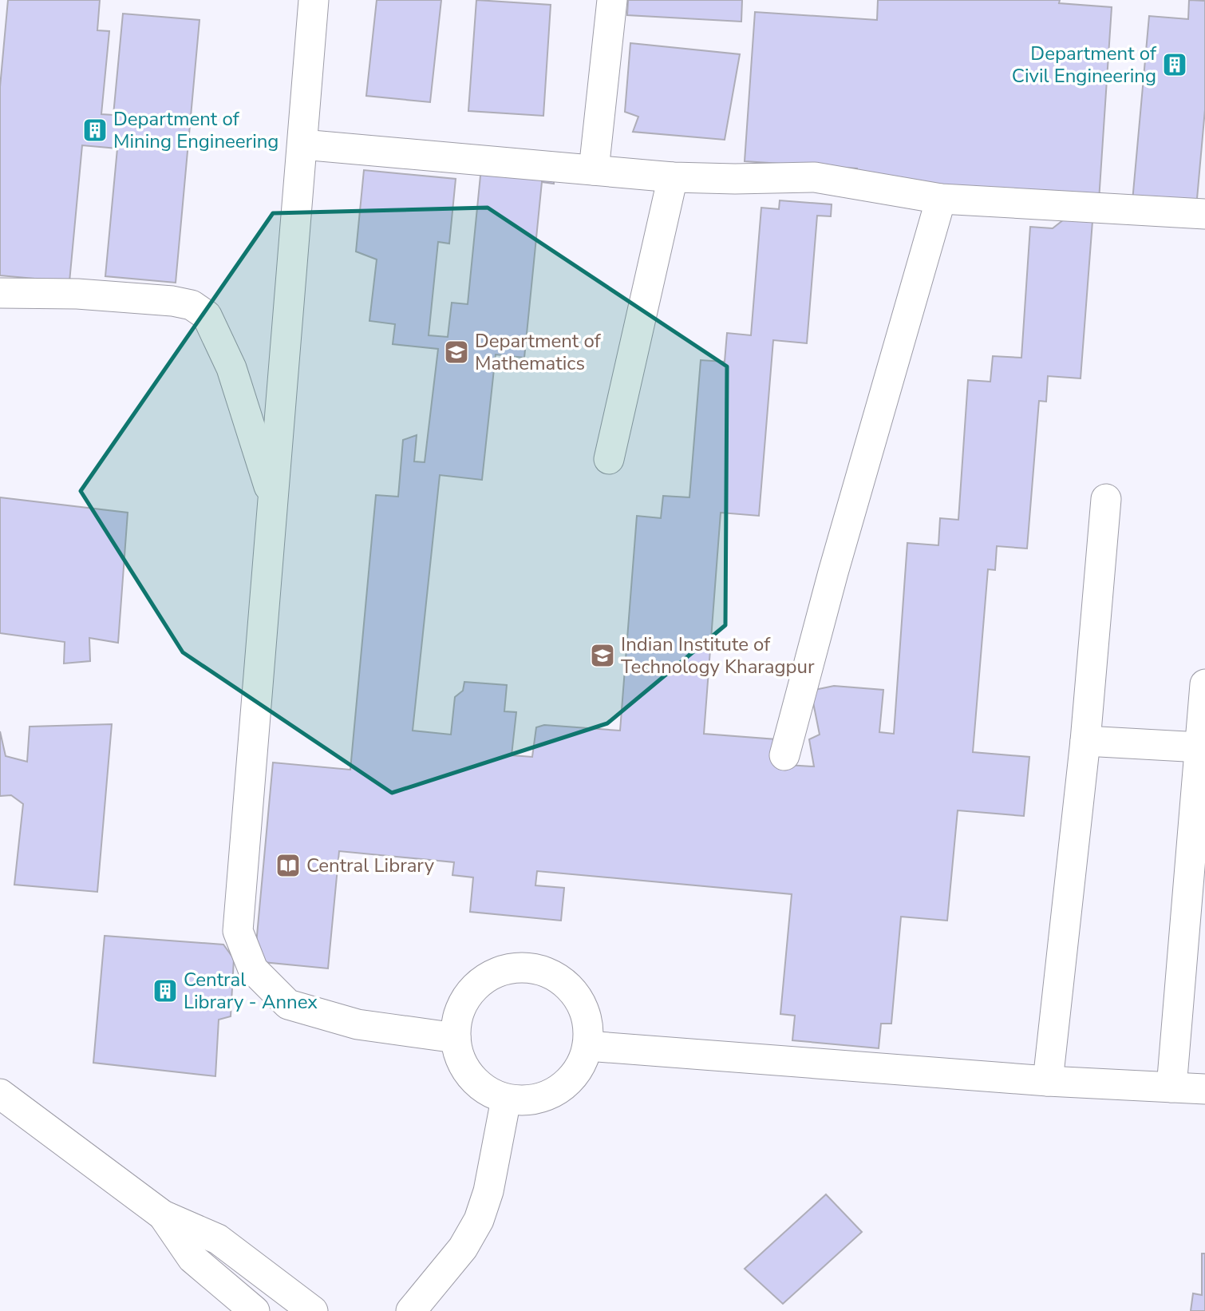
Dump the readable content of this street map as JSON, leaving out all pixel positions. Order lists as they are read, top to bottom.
{
  "places": {
    "building": ["Department of Civil Engineering", "Department of Mining Engineering", "Central Library - Annex"],
    "school or university": ["Department of Mathematics", "Indian Institute of Technology Kharagpur"],
    "library": ["Central Library"]
  }
}
